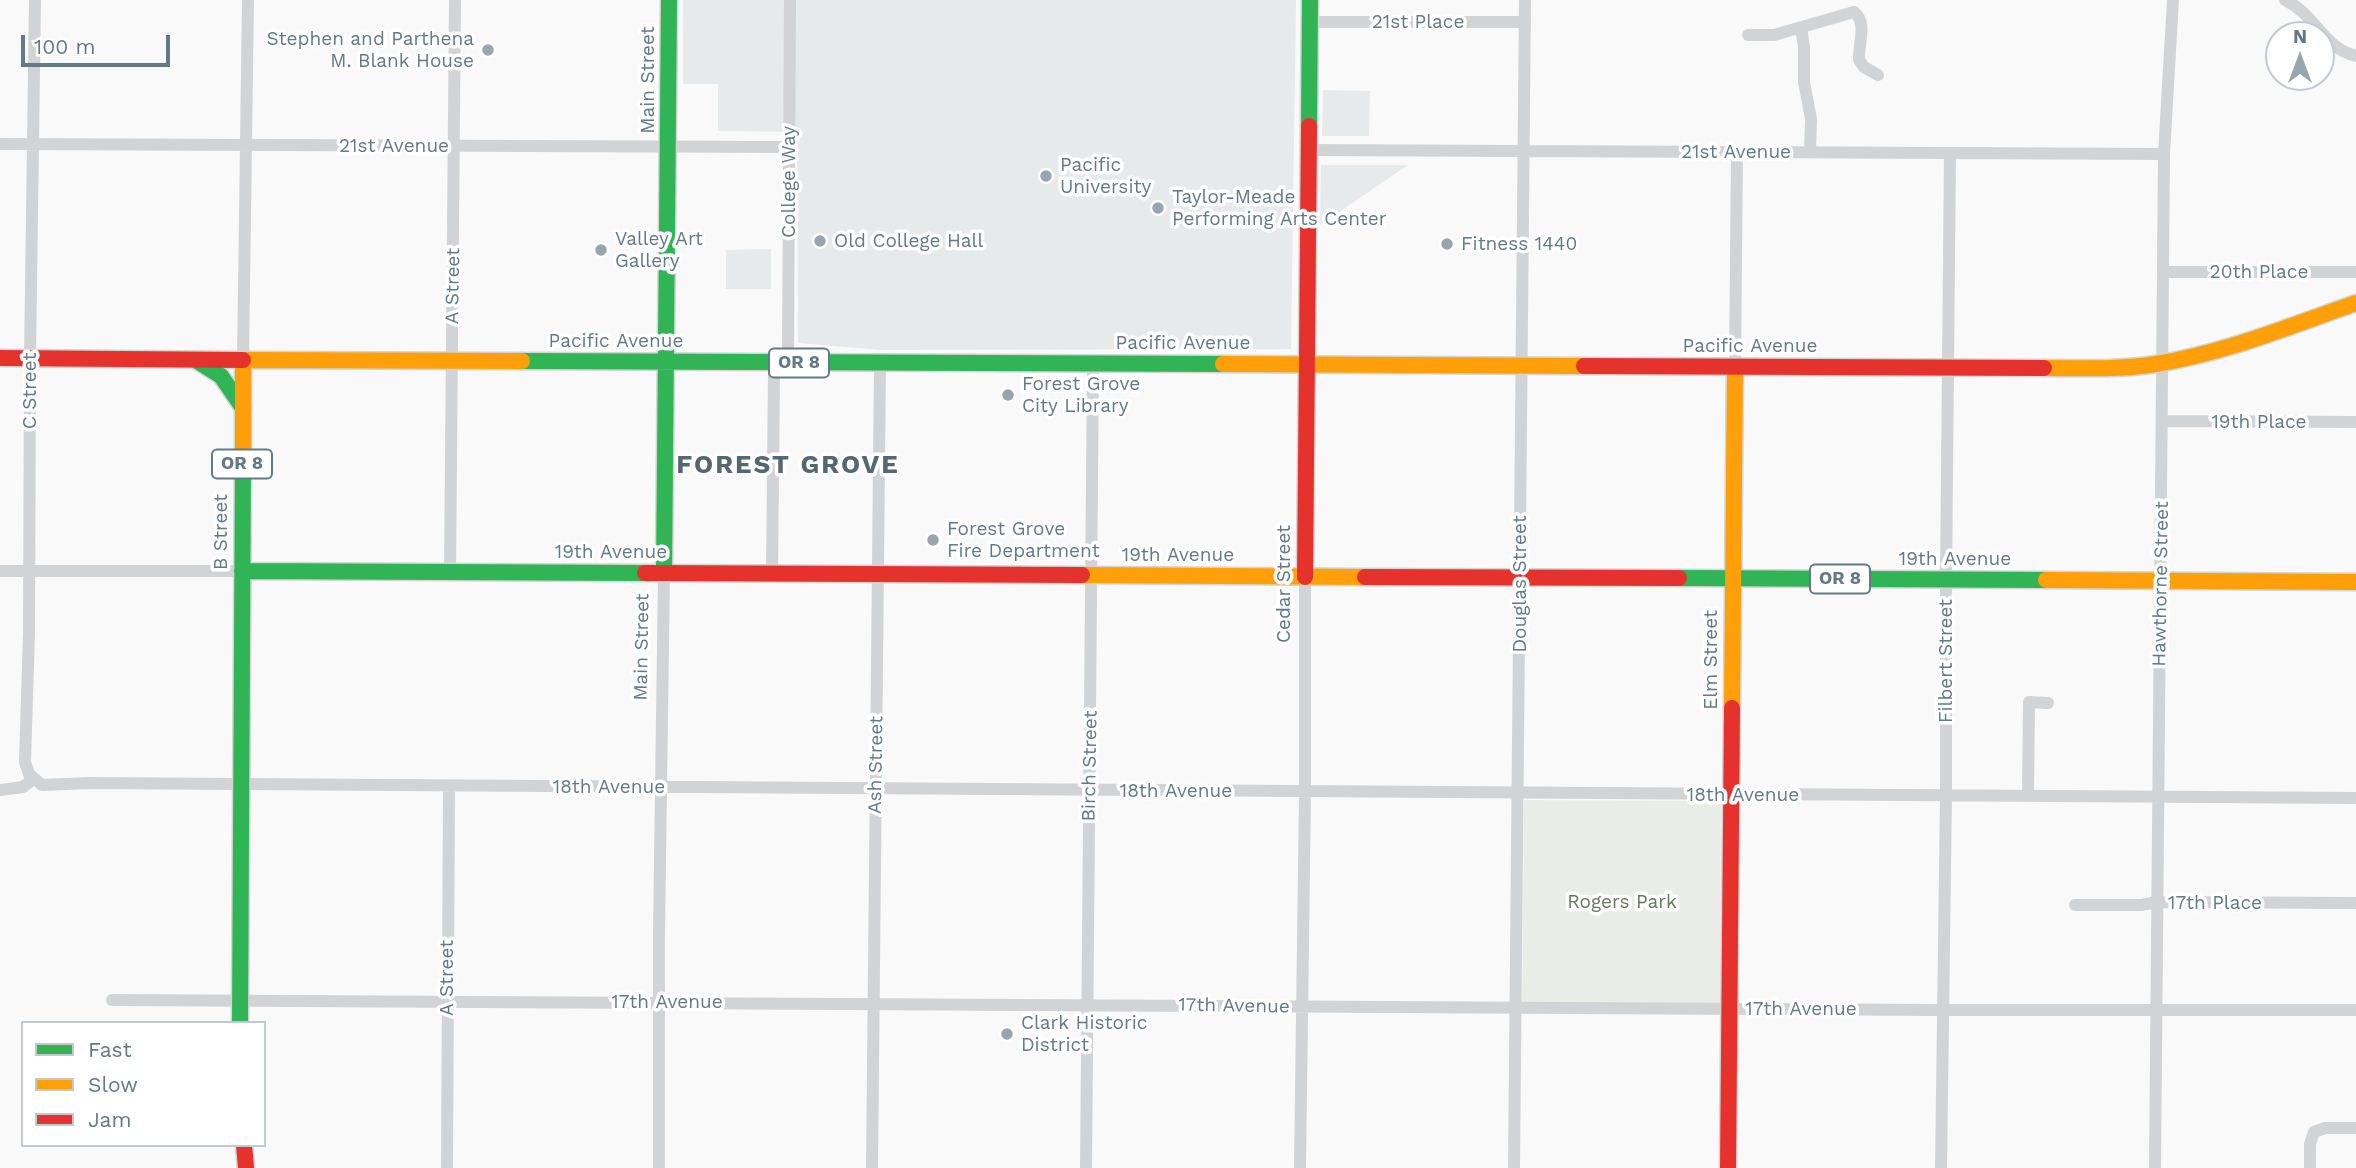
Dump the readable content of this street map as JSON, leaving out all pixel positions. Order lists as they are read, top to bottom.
{
  "streets": {
    "main road": [
      "Main Street",
      "Pacific Avenue",
      "OR 8",
      "B Street",
      "19th Avenue",
      "Cedar Street",
      "Elm Street"
    ],
    "street": [
      "21st Place",
      "21st Avenue",
      "College Way",
      "20th Place",
      "A Street",
      "C Street",
      "19th Place",
      "Douglas Street",
      "Hawthorne Street",
      "Filbert Street",
      "Ash Street",
      "Birch Street",
      "18th Avenue",
      "17th Place",
      "17th Avenue"
    ]
  },
  "crossings": [
    ["21st Place", "Cedar Street"],
    ["21st Place", "Douglas Street"],
    ["Main Street", "21st Avenue"],
    ["Main Street", "Pacific Avenue"],
    ["Main Street", "19th Avenue"],
    ["Main Street", "18th Avenue"],
    ["Main Street", "17th Avenue"],
    ["21st Avenue", "College Way"],
    ["21st Avenue", "A Street"],
    ["21st Avenue", "C Street"],
    ["21st Avenue", "B Street"],
    ["21st Avenue", "Cedar Street"],
    ["21st Avenue", "Douglas Street"],
    ["21st Avenue", "Hawthorne Street"],
    ["21st Avenue", "Elm Street"],
    ["21st Avenue", "Filbert Street"],
    ["College Way", "Pacific Avenue"],
    ["College Way", "19th Avenue"],
    ["20th Place", "Hawthorne Street"],
    ["A Street", "Pacific Avenue"],
    ["A Street", "19th Avenue"],
    ["A Street", "18th Avenue"],
    ["A Street", "17th Avenue"],
    ["Pacific Avenue", "C Street"],
    ["Pacific Avenue", "B Street"],
    ["Pacific Avenue", "Cedar Street"],
    ["Pacific Avenue", "Douglas Street"],
    ["Pacific Avenue", "Hawthorne Street"],
    ["Pacific Avenue", "Elm Street"],
    ["Pacific Avenue", "Filbert Street"],
    ["Pacific Avenue", "Ash Street"],
    ["Pacific Avenue", "Birch Street"],
    ["C Street", "19th Avenue"],
    ["C Street", "18th Avenue"],
    ["19th Place", "Hawthorne Street"],
    ["B Street", "19th Avenue"],
    ["B Street", "18th Avenue"],
    ["B Street", "17th Avenue"],
    ["19th Avenue", "Cedar Street"],
    ["19th Avenue", "Douglas Street"],
    ["19th Avenue", "Hawthorne Street"],
    ["19th Avenue", "Elm Street"],
    ["19th Avenue", "Filbert Street"],
    ["19th Avenue", "Ash Street"],
    ["19th Avenue", "Birch Street"],
    ["Cedar Street", "18th Avenue"],
    ["Cedar Street", "17th Avenue"],
    ["Douglas Street", "18th Avenue"],
    ["Douglas Street", "17th Avenue"],
    ["Hawthorne Street", "18th Avenue"],
    ["Hawthorne Street", "17th Place"],
    ["Hawthorne Street", "17th Avenue"],
    ["Elm Street", "18th Avenue"],
    ["Elm Street", "17th Avenue"],
    ["Filbert Street", "18th Avenue"],
    ["Filbert Street", "17th Avenue"],
    ["Ash Street", "18th Avenue"],
    ["Ash Street", "17th Avenue"],
    ["Birch Street", "18th Avenue"],
    ["Birch Street", "17th Avenue"]
  ],
  "districts": ["FOREST GROVE"],
  "parks": ["Rogers Park"],
  "places": [
    "Stephen and Parthena M. Blank House",
    "Pacific University",
    "Taylor-Meade Performing Arts Center",
    "Old College Hall",
    "Fitness 1440",
    "Valley Art Gallery",
    "Forest Grove City Library",
    "Forest Grove Fire Department",
    "Clark Historic District"
  ],
  "legend": ["Fast", "Slow", "Jam"],
  "scale_bar": "100 m",
  "north": "top"
}
